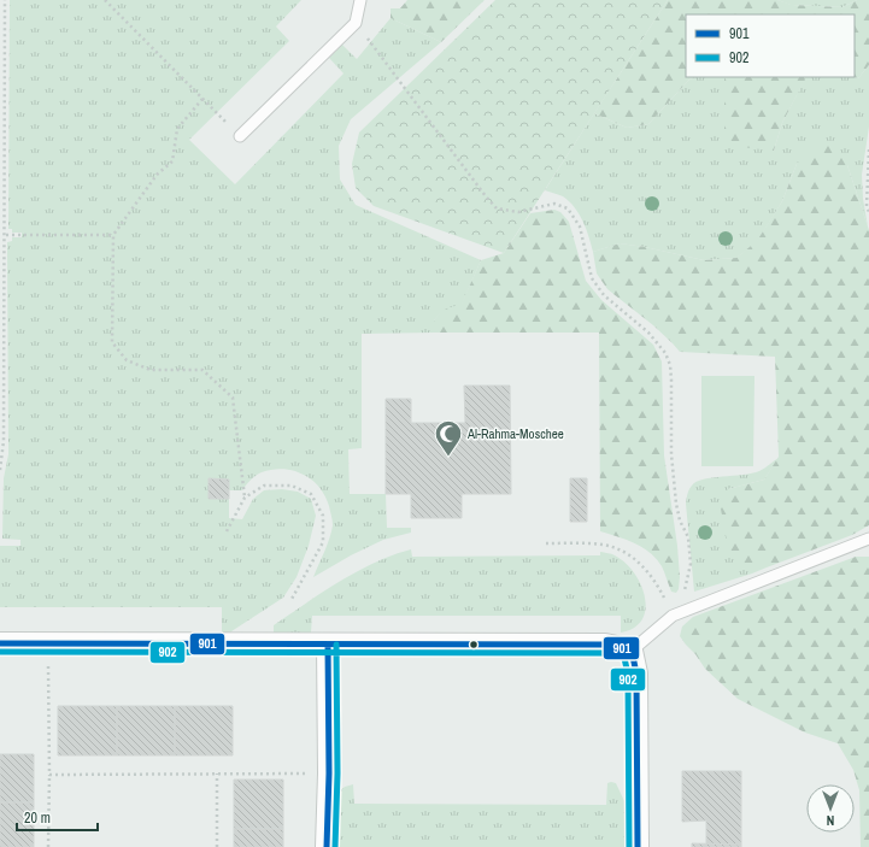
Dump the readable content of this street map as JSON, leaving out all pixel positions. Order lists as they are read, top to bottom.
{
  "places": {
    "mosque": ["Al-Rahma-Moschee"]
  },
  "lines": ["transit line 901", "transit line 902"],
  "legend": ["901", "902"],
  "scale_bar": "20 m",
  "north": "bottom"
}
